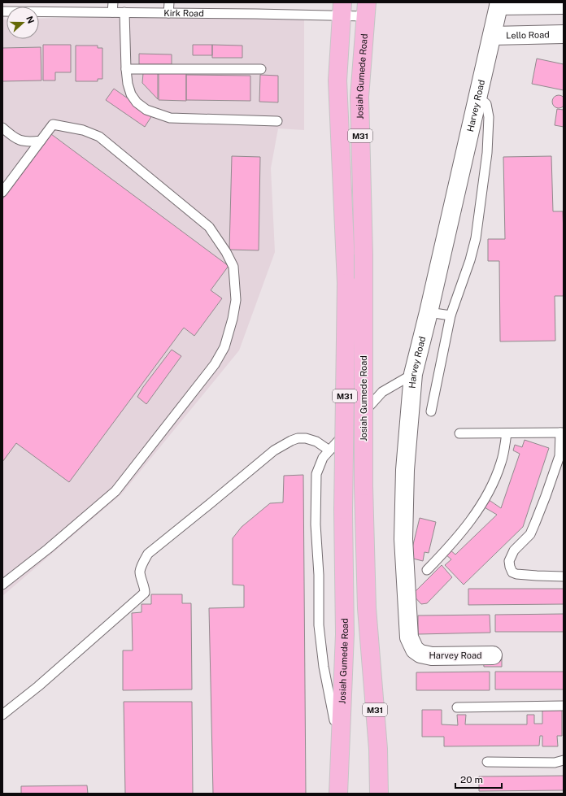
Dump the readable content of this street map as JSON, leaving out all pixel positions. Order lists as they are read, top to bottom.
{
  "streets": {
    "main road": ["Josiah Gumede Road", "M31"],
    "street": ["Lello Road", "Harvey Road"],
    "lane": ["Kirk Road"]
  },
  "crossings": [
    ["Kirk Road", "Josiah Gumede Road"],
    ["Lello Road", "Harvey Road"]
  ],
  "scale_bar": "20 m",
  "north": "right"
}
